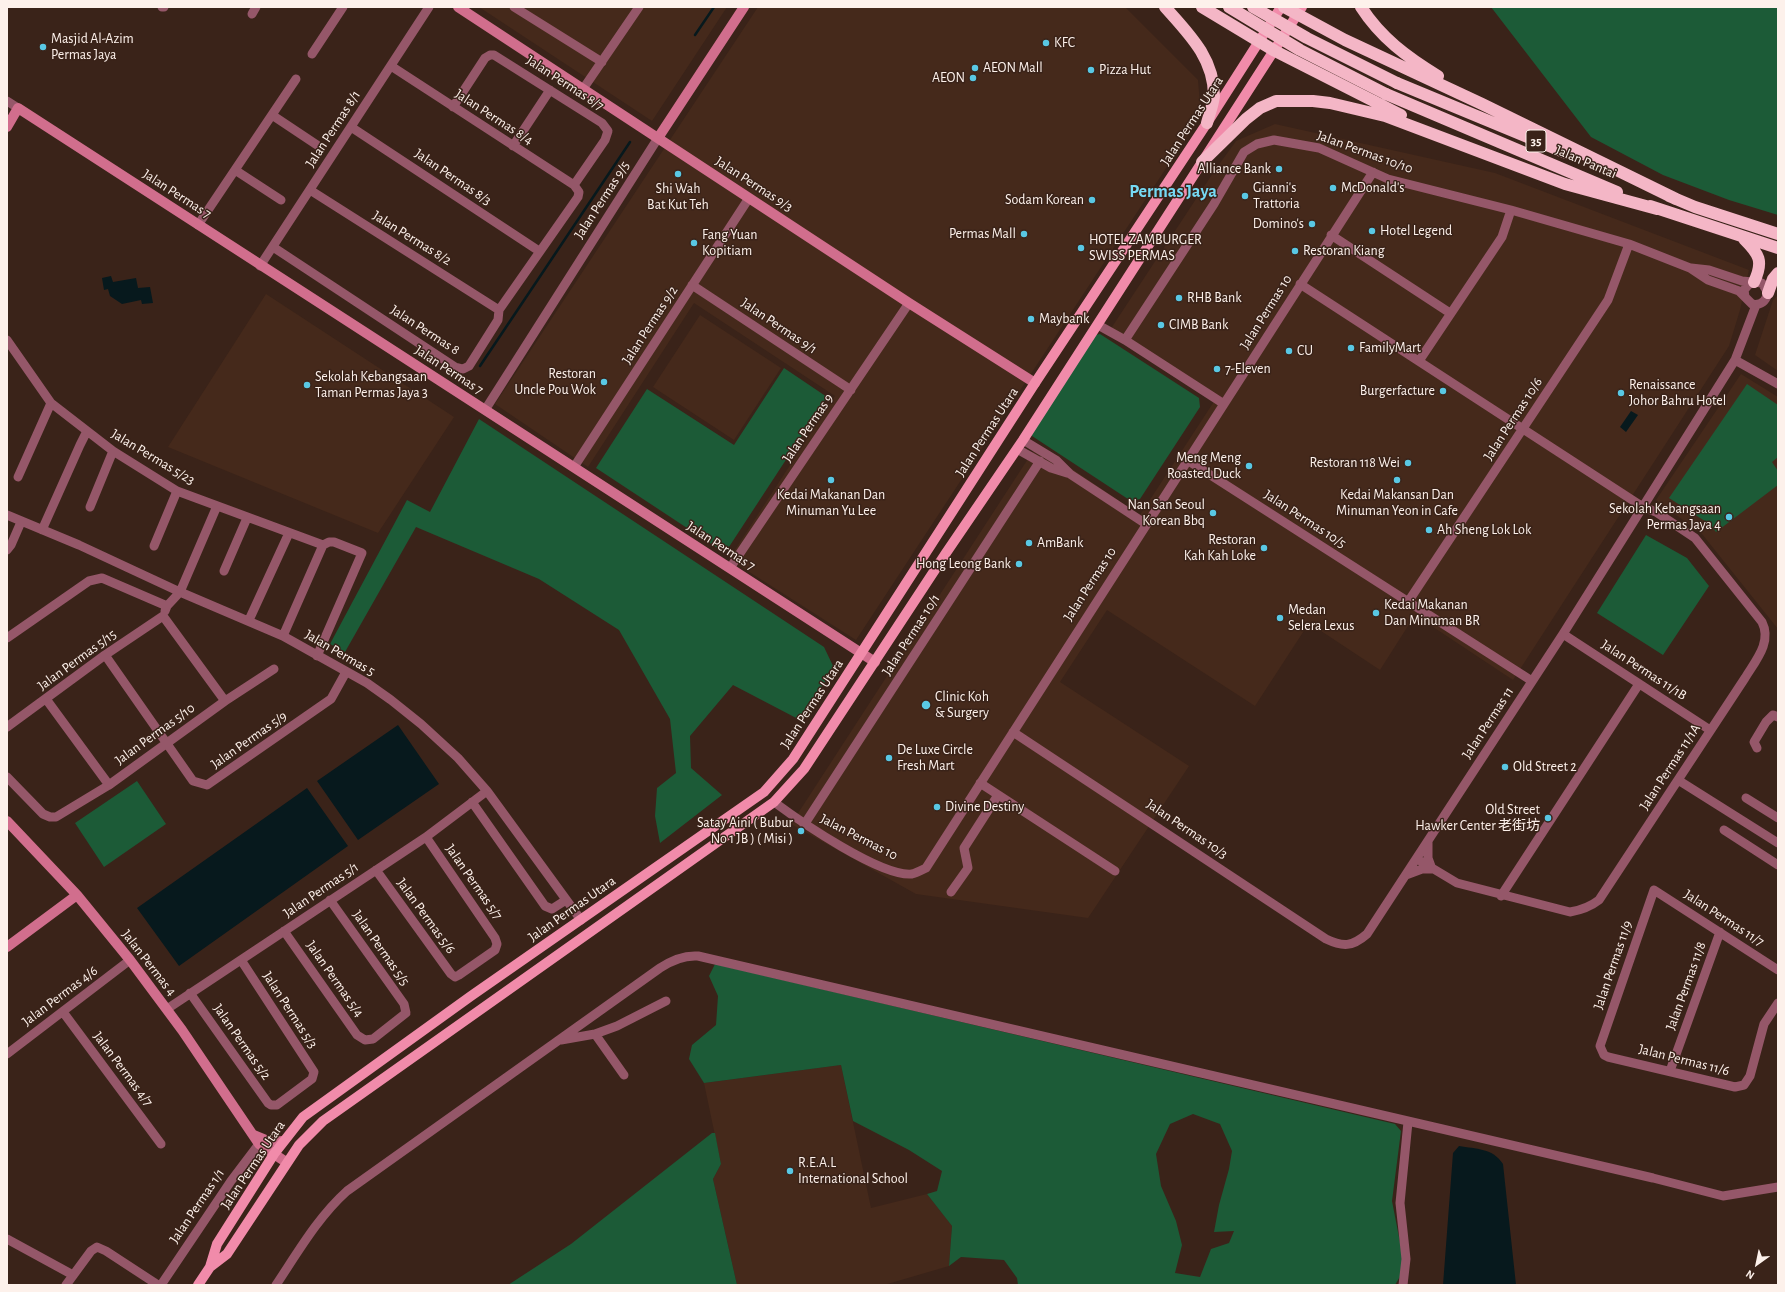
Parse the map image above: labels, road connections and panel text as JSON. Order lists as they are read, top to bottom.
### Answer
{
  "streets": {
    "highway": ["35", "Jalan Pantai"],
    "main road": ["Jalan Permas Utara"],
    "street": [
      "Jalan Permas 8/7",
      "Jalan Permas 8/4",
      "Jalan Permas 8/1",
      "Jalan Permas 10/10",
      "Jalan Permas 8/3",
      "Jalan Permas 9/3",
      "Jalan Permas 7",
      "Jalan Permas 9/5",
      "Jalan Permas 8/2",
      "Jalan Permas 10",
      "Jalan Permas 9/2",
      "Jalan Permas 9/1",
      "Jalan Permas 8",
      "Jalan Permas 10/6",
      "Jalan Permas 9",
      "Jalan Permas 5/23",
      "Jalan Permas 10/5",
      "Jalan Permas 10/1",
      "Jalan Permas 5",
      "Jalan Permas 5/15",
      "Jalan Permas 11/1B",
      "Jalan Permas 11",
      "Jalan Permas 5/10",
      "Jalan Permas 5/9",
      "Jalan Permas 11/1A",
      "Jalan Permas 10/3",
      "Jalan Permas 5/7",
      "Jalan Permas 5/1",
      "Jalan Permas 5/6",
      "Jalan Permas 11/7",
      "Jalan Permas 5/5",
      "Jalan Permas 4",
      "Jalan Permas 11/9",
      "Jalan Permas 5/4",
      "Jalan Permas 11/8",
      "Jalan Permas 4/6",
      "Jalan Permas 5/3",
      "Jalan Permas 5/2",
      "Jalan Permas 11/6",
      "Jalan Permas 4/7",
      "Jalan Permas 1/1"
    ]
  },
  "crossings": [
    ["Jalan Permas 8/7", "Jalan Permas 8/4"],
    ["Jalan Permas 8/7", "Jalan Permas 8"],
    ["Jalan Permas 8/4", "Jalan Permas 8/1"],
    ["Jalan Permas 8/4", "Jalan Permas 8"],
    ["Jalan Permas Utara", "Jalan Permas 9/3"],
    ["Jalan Permas Utara", "Jalan Permas 7"],
    ["Jalan Permas Utara", "Jalan Permas 10"],
    ["Jalan Permas Utara", "Jalan Permas 5"],
    ["Jalan Permas Utara", "Jalan Permas 4"],
    ["Jalan Permas 8/1", "Jalan Permas 8/3"],
    ["Jalan Permas 8/1", "Jalan Permas 7"],
    ["Jalan Permas 8/1", "Jalan Permas 8/2"],
    ["Jalan Permas 8/1", "Jalan Permas 8"],
    ["Jalan Permas 10/10", "Jalan Permas 10"],
    ["Jalan Permas 10/10", "Jalan Permas 10/6"],
    ["Jalan Permas 10/10", "Jalan Permas 11"],
    ["Jalan Permas 8/3", "Jalan Permas 8"],
    ["Jalan Permas 9/3", "Jalan Permas 9/5"],
    ["Jalan Permas 9/3", "Jalan Permas 9/2"],
    ["Jalan Permas 9/3", "Jalan Permas 9"],
    ["Jalan Permas 7", "Jalan Permas 9/5"],
    ["Jalan Permas 7", "Jalan Permas 9/2"],
    ["Jalan Permas 7", "Jalan Permas 9"],
    ["Jalan Permas 8/2", "Jalan Permas 8"],
    ["Jalan Permas 10", "Jalan Permas 10/5"],
    ["Jalan Permas 10", "Jalan Permas 10/1"],
    ["Jalan Permas 10", "Jalan Permas 11/1A"],
    ["Jalan Permas 10", "Jalan Permas 10/3"],
    ["Jalan Permas 9/2", "Jalan Permas 9/1"],
    ["Jalan Permas 9/1", "Jalan Permas 9"],
    ["Jalan Permas 10/6", "Jalan Permas 10/5"],
    ["Jalan Permas 10/6", "Jalan Permas 11/1A"],
    ["Jalan Permas 5/23", "Jalan Permas 5"],
    ["Jalan Permas 10/5", "Jalan Permas 11"],
    ["Jalan Permas 5", "Jalan Permas 5/9"],
    ["Jalan Permas 5", "Jalan Permas 5/1"],
    ["Jalan Permas 11/1B", "Jalan Permas 11"],
    ["Jalan Permas 11/1B", "Jalan Permas 11/1A"],
    ["Jalan Permas 11", "Jalan Permas 11/1A"],
    ["Jalan Permas 11", "Jalan Permas 10/3"],
    ["Jalan Permas 5/10", "Jalan Permas 5/9"],
    ["Jalan Permas 5/7", "Jalan Permas 5/1"],
    ["Jalan Permas 5/7", "Jalan Permas 5/6"],
    ["Jalan Permas 5/1", "Jalan Permas 5/6"],
    ["Jalan Permas 5/1", "Jalan Permas 5/5"],
    ["Jalan Permas 5/1", "Jalan Permas 4"],
    ["Jalan Permas 5/1", "Jalan Permas 5/4"],
    ["Jalan Permas 5/1", "Jalan Permas 5/3"],
    ["Jalan Permas 5/1", "Jalan Permas 5/2"],
    ["Jalan Permas 11/7", "Jalan Permas 11/9"],
    ["Jalan Permas 11/7", "Jalan Permas 11/8"],
    ["Jalan Permas 5/5", "Jalan Permas 5/4"],
    ["Jalan Permas 4", "Jalan Permas 4/6"],
    ["Jalan Permas 4", "Jalan Permas 1/1"],
    ["Jalan Permas 11/9", "Jalan Permas 11/6"],
    ["Jalan Permas 11/8", "Jalan Permas 11/6"],
    ["Jalan Permas 4/6", "Jalan Permas 4/7"],
    ["Jalan Permas 5/3", "Jalan Permas 5/2"]
  ],
  "districts": ["Permas Jaya"],
  "places": [
    "KFC",
    "Masjid Al-Azim Permas Jaya",
    "AEON Mall",
    "Pizza Hut",
    "AEON",
    "Alliance Bank",
    "Shi Wah Bat Kut Teh",
    "McDonald's",
    "Gianni's Trattoria",
    "Sodam Korean",
    "Domino's",
    "Hotel Legend",
    "Permas Mall",
    "Fang Yuan Kopitiam",
    "HOTEL ZAMBURGER SWISS PERMAS",
    "Restoran Kiang",
    "RHB Bank",
    "Maybank",
    "CIMB Bank",
    "FamilyMart",
    "CU",
    "7-Eleven",
    "Restoran Uncle Pou Wok",
    "Sekolah Kebangsaan Taman Permas Jaya 3",
    "Burgerfacture",
    "Renaissance Johor Bahru Hotel",
    "Restoran 118 Wei",
    "Meng Meng Roasted Duck",
    "Kedai Makanan Dan Minuman Yu Lee",
    "Kedai Makansan Dan Minuman Yeon in Cafe",
    "Nan San Seoul Korean Bbq",
    "Sekolah Kebangsaan Permas Jaya 4",
    "Ah Sheng Lok Lok",
    "AmBank",
    "Restoran Kah Kah Loke",
    "Hong Leong Bank",
    "Kedai Makanan Dan Minuman BR",
    "Medan Selera Lexus",
    "Clinic Koh & Surgery",
    "De Luxe Circle Fresh Mart",
    "Old Street 2",
    "Divine Destiny",
    "Old Street Hawker Center 老街坊",
    "Satay Aini ( Bubur No 1 JB ) ( Misi )",
    "R.E.A.L International School"
  ],
  "north": "bottom left"
}
